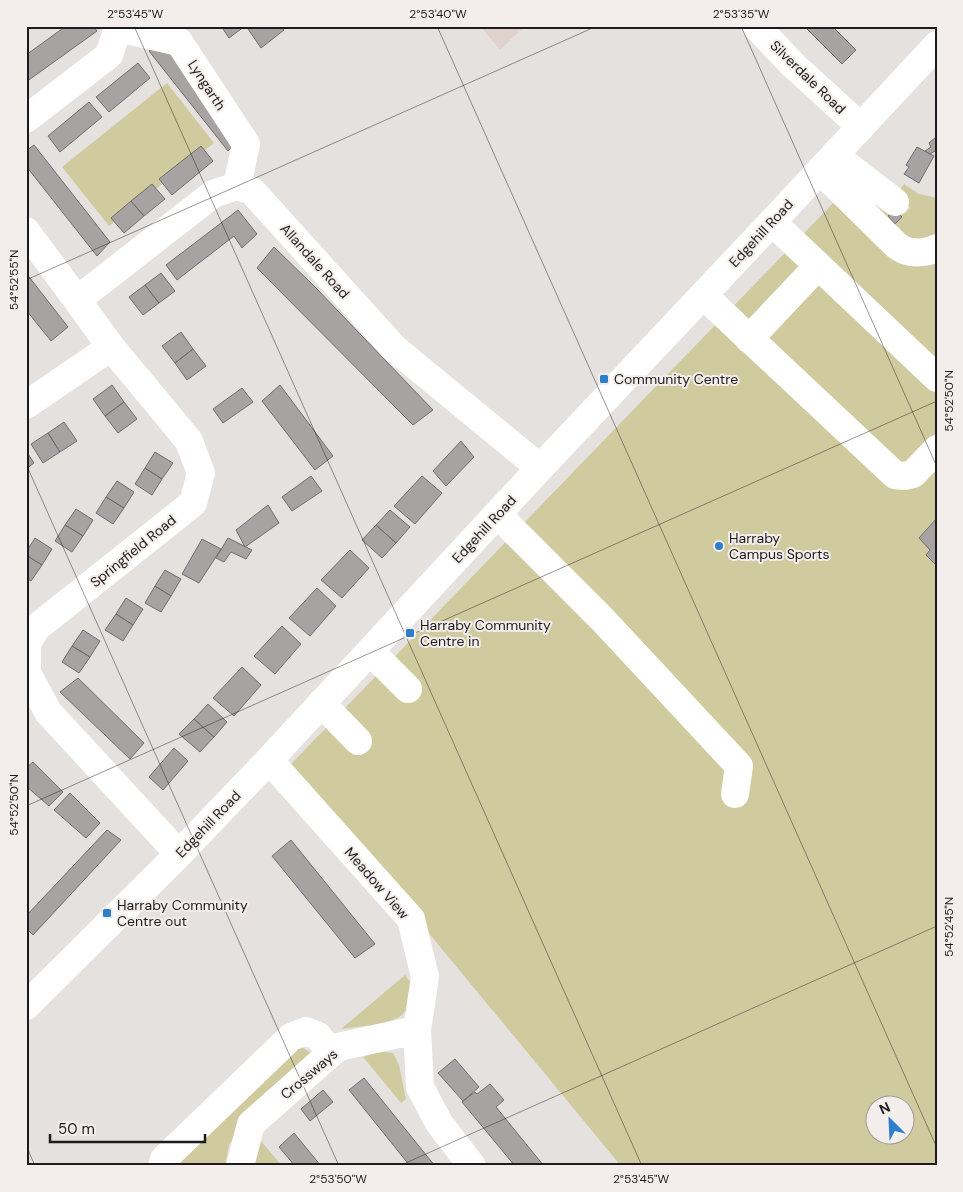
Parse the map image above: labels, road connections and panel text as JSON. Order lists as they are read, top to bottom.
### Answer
{
  "streets": {
    "street": [
      "Silverdale Road",
      "Lyngarth",
      "Edgehill Road",
      "Allandale Road",
      "Springfield Road",
      "Meadow View",
      "Crossways"
    ]
  },
  "crossings": [
    ["Silverdale Road", "Edgehill Road"],
    ["Lyngarth", "Allandale Road"],
    ["Edgehill Road", "Allandale Road"],
    ["Edgehill Road", "Springfield Road"],
    ["Edgehill Road", "Meadow View"],
    ["Meadow View", "Crossways"]
  ],
  "places": {
    "transit": ["Community Centre", "Harraby Community Centre in", "Harraby Community Centre out"],
    "other": ["Harraby Campus Sports"]
  },
  "scale_bar": "50 m",
  "north": "top left",
  "coordinates": [
    "2°53'45\"W",
    "2°53'40\"W",
    "2°53'35\"W",
    "54°52'55\"N",
    "54°52'50\"N",
    "54°52'45\"N",
    "2°53'50\"W"
  ]
}
